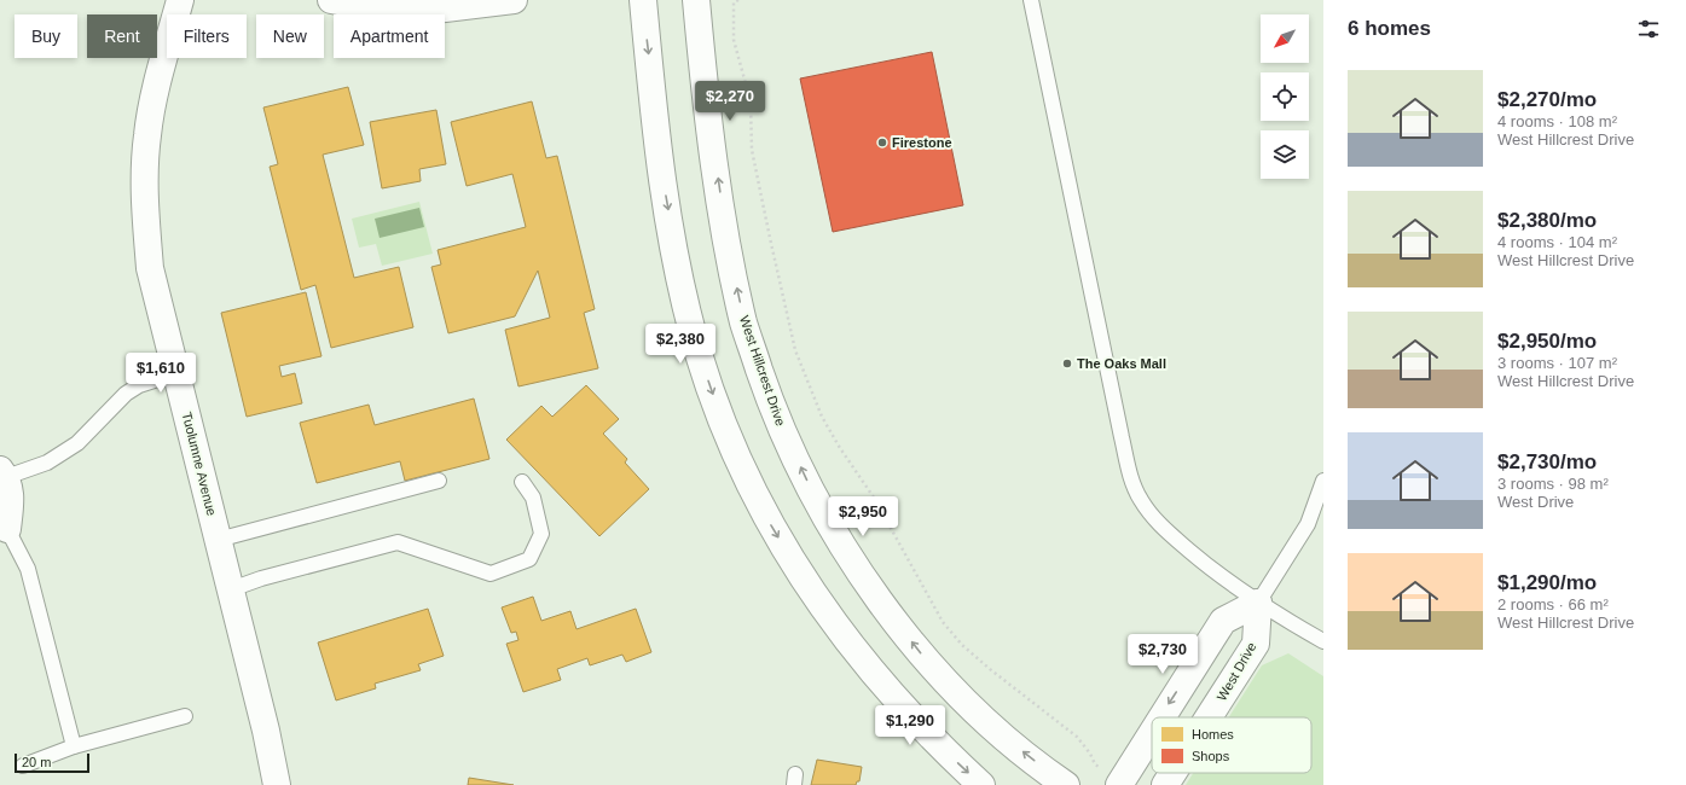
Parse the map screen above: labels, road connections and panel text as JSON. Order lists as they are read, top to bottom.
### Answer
{
  "streets": {
    "main road": ["West Hillcrest Drive", "Tuolumne Avenue", "West Drive"]
  },
  "places": ["Firestone", "The Oaks Mall"],
  "legend": ["Homes", "Shops"],
  "scale_bar": "20 m",
  "north": "bottom left",
  "page": {
    "heading": "6 homes",
    "chip": [
      "Buy",
      "Rent",
      "Filters",
      "New",
      "Apartment"
    ],
    "list": [
      {
        "name": "$2,270/mo",
        "note": "4 rooms · 108 m² · West Hillcrest Drive"
      },
      {
        "name": "$2,380/mo",
        "note": "4 rooms · 104 m² · West Hillcrest Drive"
      },
      {
        "name": "$2,950/mo",
        "note": "3 rooms · 107 m² · West Hillcrest Drive"
      },
      {
        "name": "$2,730/mo",
        "note": "3 rooms · 98 m² · West Drive"
      },
      {
        "name": "$1,290/mo",
        "note": "2 rooms · 66 m² · West Hillcrest Drive"
      }
    ],
    "price": [
      "$2,270",
      "$2,380",
      "$1,610",
      "$2,950",
      "$2,730",
      "$1,290"
    ],
    "scale": "20 m"
  }
}
